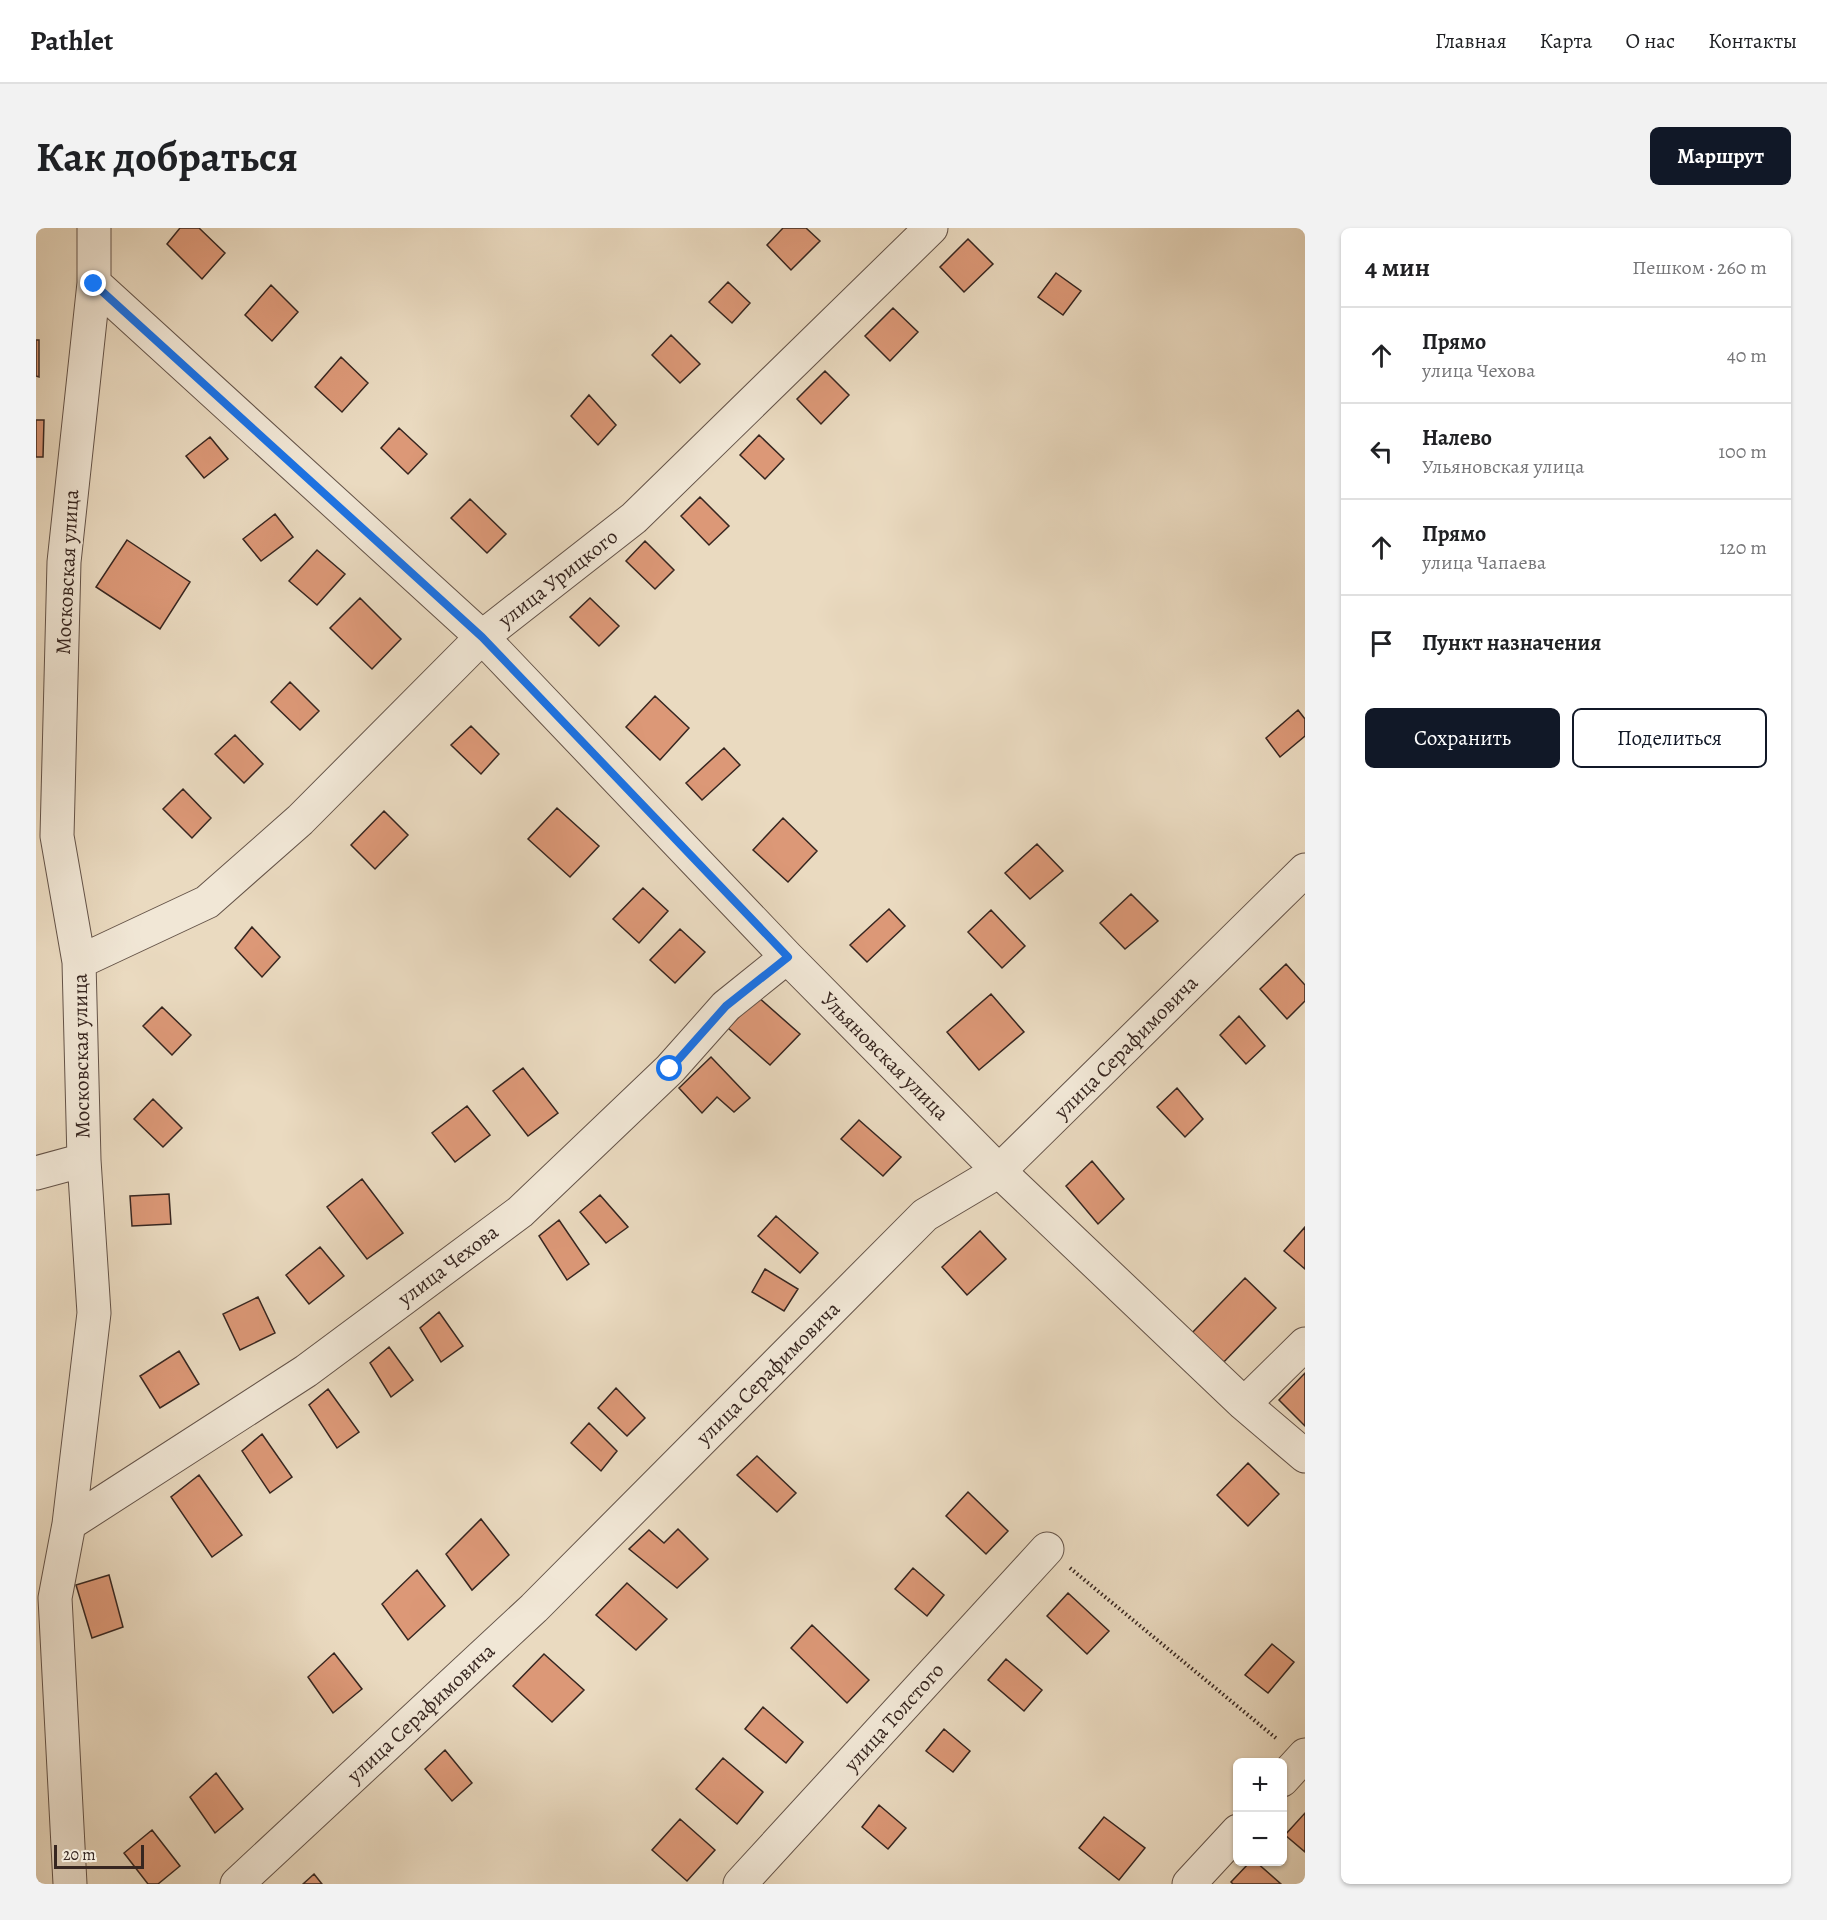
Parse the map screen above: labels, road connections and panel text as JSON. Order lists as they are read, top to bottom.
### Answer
{
  "streets": {
    "street": [
      "Московская улица",
      "улица Урицкого",
      "улица Серафимовича",
      "Ульяновская улица",
      "улица Чехова",
      "улица Толстого"
    ]
  },
  "crossings": [
    ["Московская улица", "улица Урицкого"],
    ["Московская улица", "Ульяновская улица"],
    ["Московская улица", "улица Чехова"],
    ["улица Урицкого", "Ульяновская улица"],
    ["улица Серафимовича", "Ульяновская улица"],
    ["Ульяновская улица", "улица Чехова"]
  ],
  "scale_bar": "20 m",
  "page": {
    "header": "Pathlet",
    "nav": [
      "Главная",
      "Карта",
      "О нас",
      "Контакты"
    ],
    "buttons": [
      "Маршрут",
      ["Сохранить", "Поделиться"]
    ],
    "title": "Как добраться",
    "heading": ["4 мин", "Пешком · 260 m"],
    "list": [
      ["Прямо", "улица Чехова", "40 m"],
      ["Налево", "Ульяновская улица", "100 m"],
      ["Прямо", "улица Чапаева", "120 m"],
      "Пункт назначения"
    ],
    "map_buttons": ["+", "−"],
    "scale": "20 m"
  }
}
